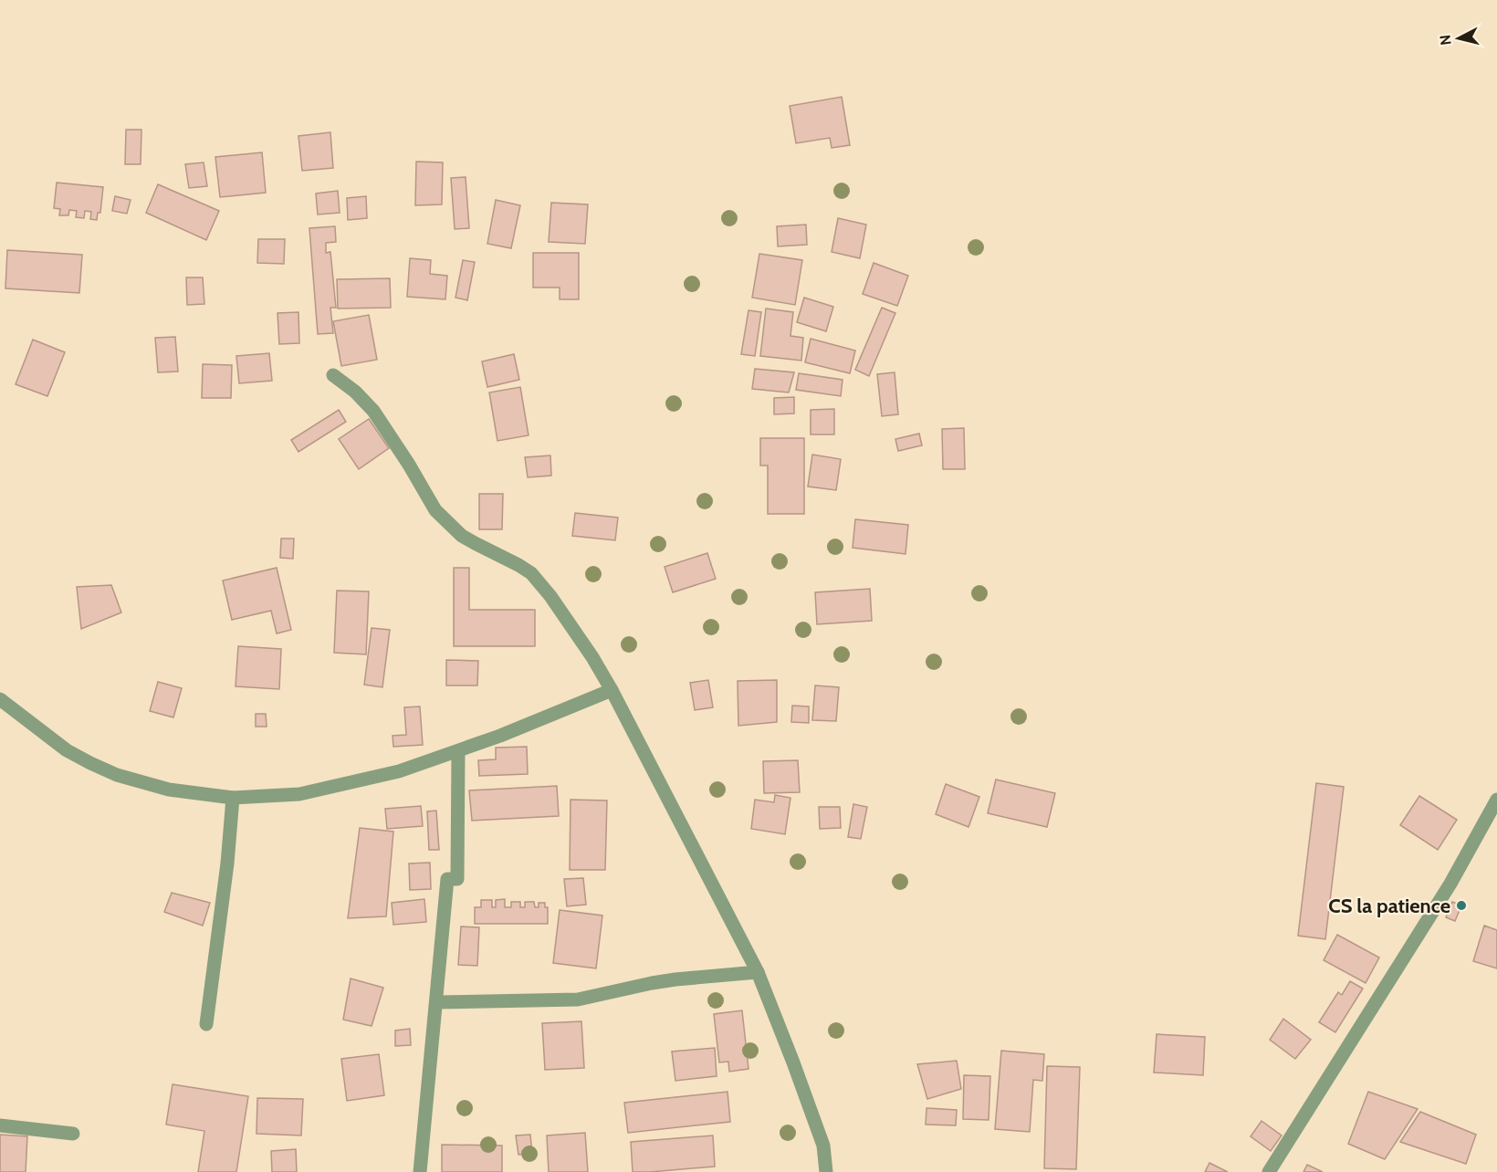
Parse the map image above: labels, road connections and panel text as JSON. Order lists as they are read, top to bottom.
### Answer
{
  "places": ["CS la patience"],
  "north": "left"
}
